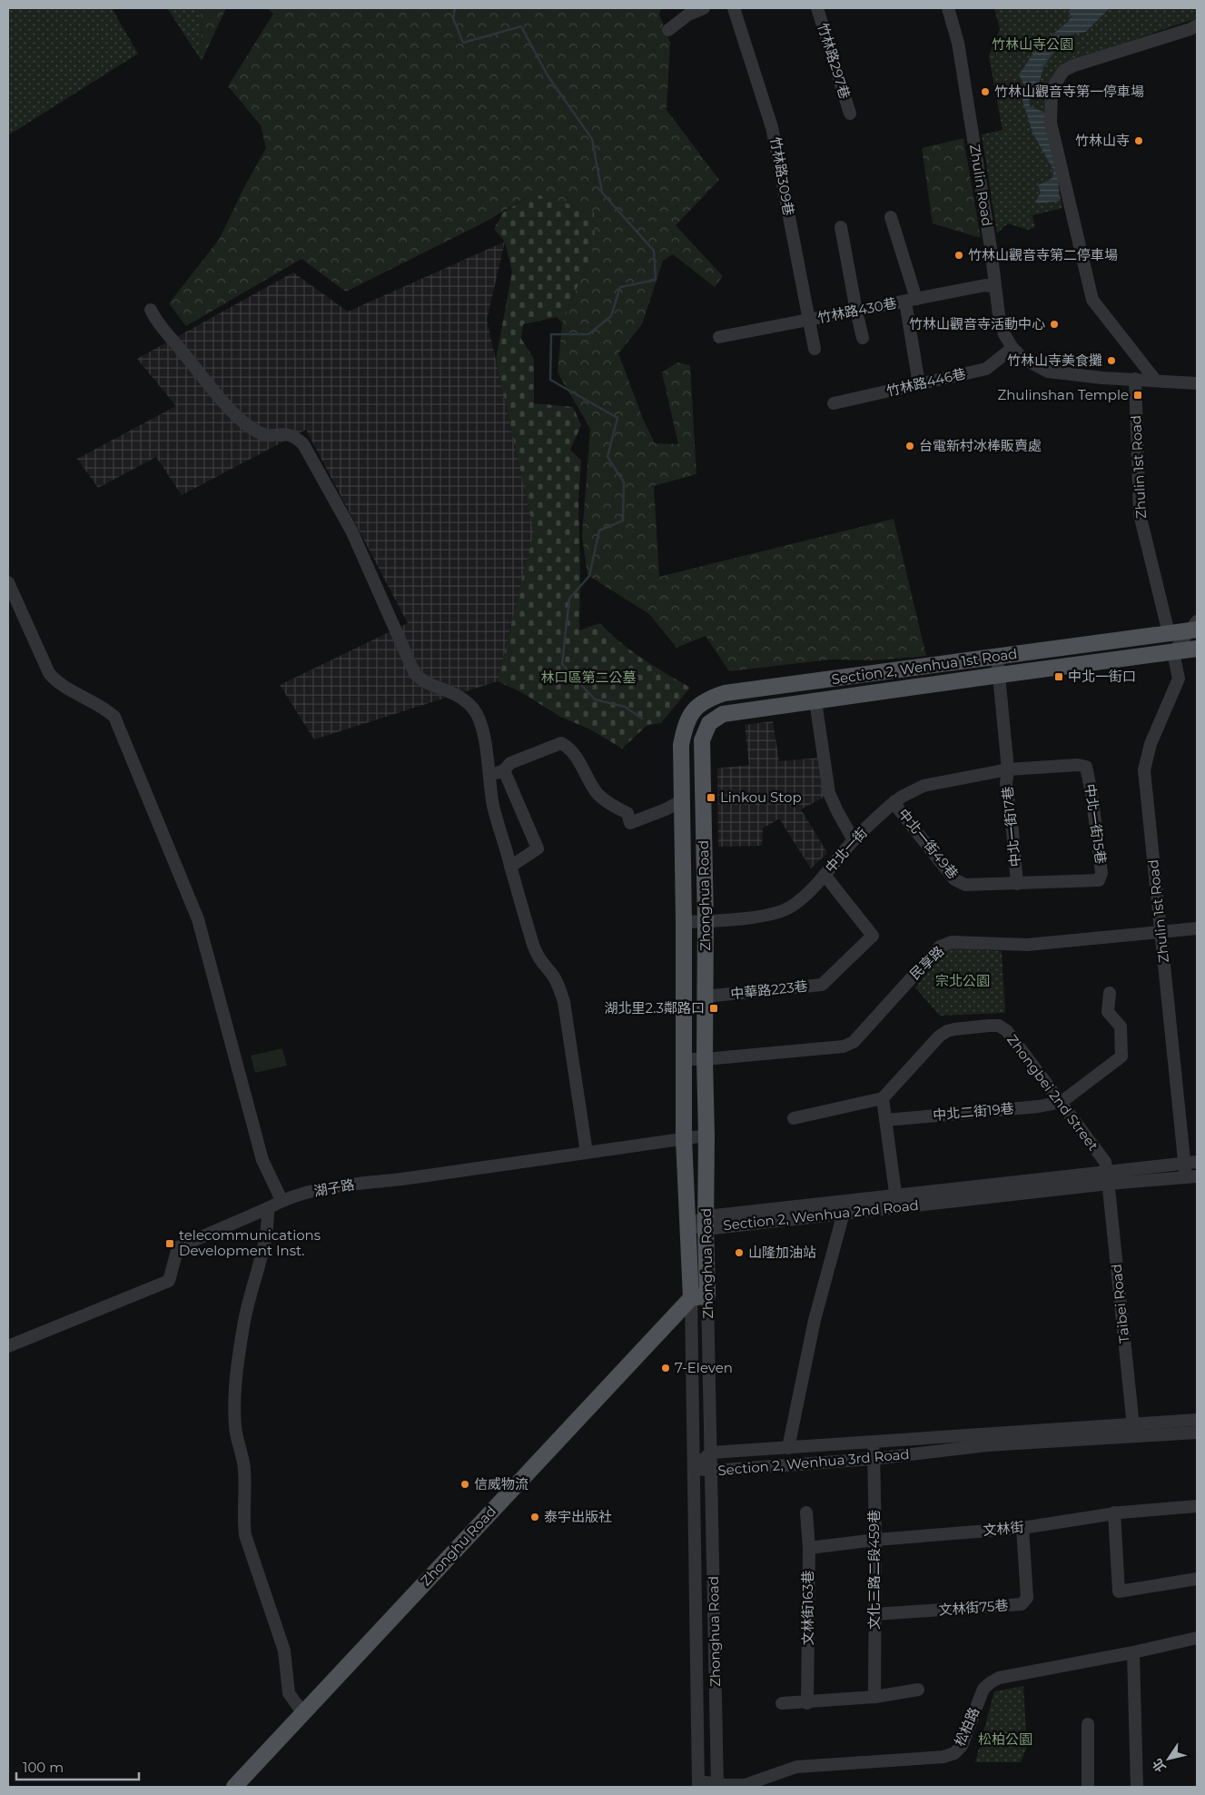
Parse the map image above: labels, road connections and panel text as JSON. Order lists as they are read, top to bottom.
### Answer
{
  "streets": {
    "main road": ["Section 2, Wenhua 1st Road", "Zhonghua Road", "Zhonghu Road"],
    "street": [
      "竹林路297巷",
      "竹林路309巷",
      "Zhulin Road",
      "竹林路430巷",
      "竹林路446巷",
      "Zhulin 1st Road",
      "中北一街15巷",
      "中北一街17巷",
      "中北一街49巷",
      "中北一街",
      "民享路",
      "中華路223巷",
      "Zhongbei 2nd Street",
      "中北二街19巷",
      "湖子路",
      "Section 2, Wenhua 2nd Road",
      "Taibei Road",
      "Section 2, Wenhua 3rd Road",
      "文林街",
      "文化三路二段459巷",
      "文林街163巷",
      "文林街75巷",
      "松柏路"
    ]
  },
  "crossings": [
    ["竹林路309巷", "竹林路430巷"],
    ["Zhulin Road", "竹林路430巷"],
    ["Zhulin Road", "竹林路446巷"],
    ["Zhulin Road", "Zhulin 1st Road"],
    ["Zhulin 1st Road", "Section 2, Wenhua 1st Road"],
    ["Zhulin 1st Road", "民享路"],
    ["Zhulin 1st Road", "Section 2, Wenhua 2nd Road"],
    ["Section 2, Wenhua 1st Road", "Zhonghua Road"],
    ["中北一街15巷", "中北一街17巷"],
    ["中北一街15巷", "中北一街49巷"],
    ["中北一街15巷", "中北一街"],
    ["中北一街17巷", "中北一街49巷"],
    ["中北一街17巷", "中北一街"],
    ["中北一街49巷", "中北一街"],
    ["中北一街", "Zhonghua Road"],
    ["中北一街", "中華路223巷"],
    ["Zhonghua Road", "民享路"],
    ["Zhonghua Road", "中華路223巷"],
    ["Zhonghua Road", "湖子路"],
    ["Zhonghua Road", "Section 2, Wenhua 2nd Road"],
    ["Zhonghua Road", "Section 2, Wenhua 3rd Road"],
    ["Zhonghua Road", "Zhonghu Road"],
    ["Zhonghua Road", "松柏路"],
    ["Zhongbei 2nd Street", "中北二街19巷"],
    ["Zhongbei 2nd Street", "Section 2, Wenhua 2nd Road"],
    ["Zhongbei 2nd Street", "Taibei Road"],
    ["Section 2, Wenhua 2nd Road", "Taibei Road"],
    ["Taibei Road", "Section 2, Wenhua 3rd Road"],
    ["Section 2, Wenhua 3rd Road", "文化三路二段459巷"],
    ["文林街", "文化三路二段459巷"],
    ["文林街", "文林街163巷"],
    ["文林街", "文林街75巷"],
    ["文化三路二段459巷", "文林街75巷"]
  ],
  "parks": [
    "竹林山寺公園",
    "林口區第二公墓",
    "宗北公園",
    "松柏公園"
  ],
  "places": {
    "other": [
      "竹林山觀音寺第一停車場",
      "竹林山寺",
      "竹林山觀音寺第二停車場",
      "竹林山觀音寺活動中心",
      "竹林山寺美食攤",
      "台電新村冰棒販賣處",
      "山隆加油站",
      "7-Eleven",
      "信威物流",
      "泰宇出版社"
    ],
    "transit": [
      "Zhulinshan Temple",
      "中北一街口",
      "Linkou Stop",
      "湖北里2.3鄰路口",
      "telecommunications Development Inst."
    ]
  },
  "scale_bar": "100 m",
  "north": "bottom left"
}
